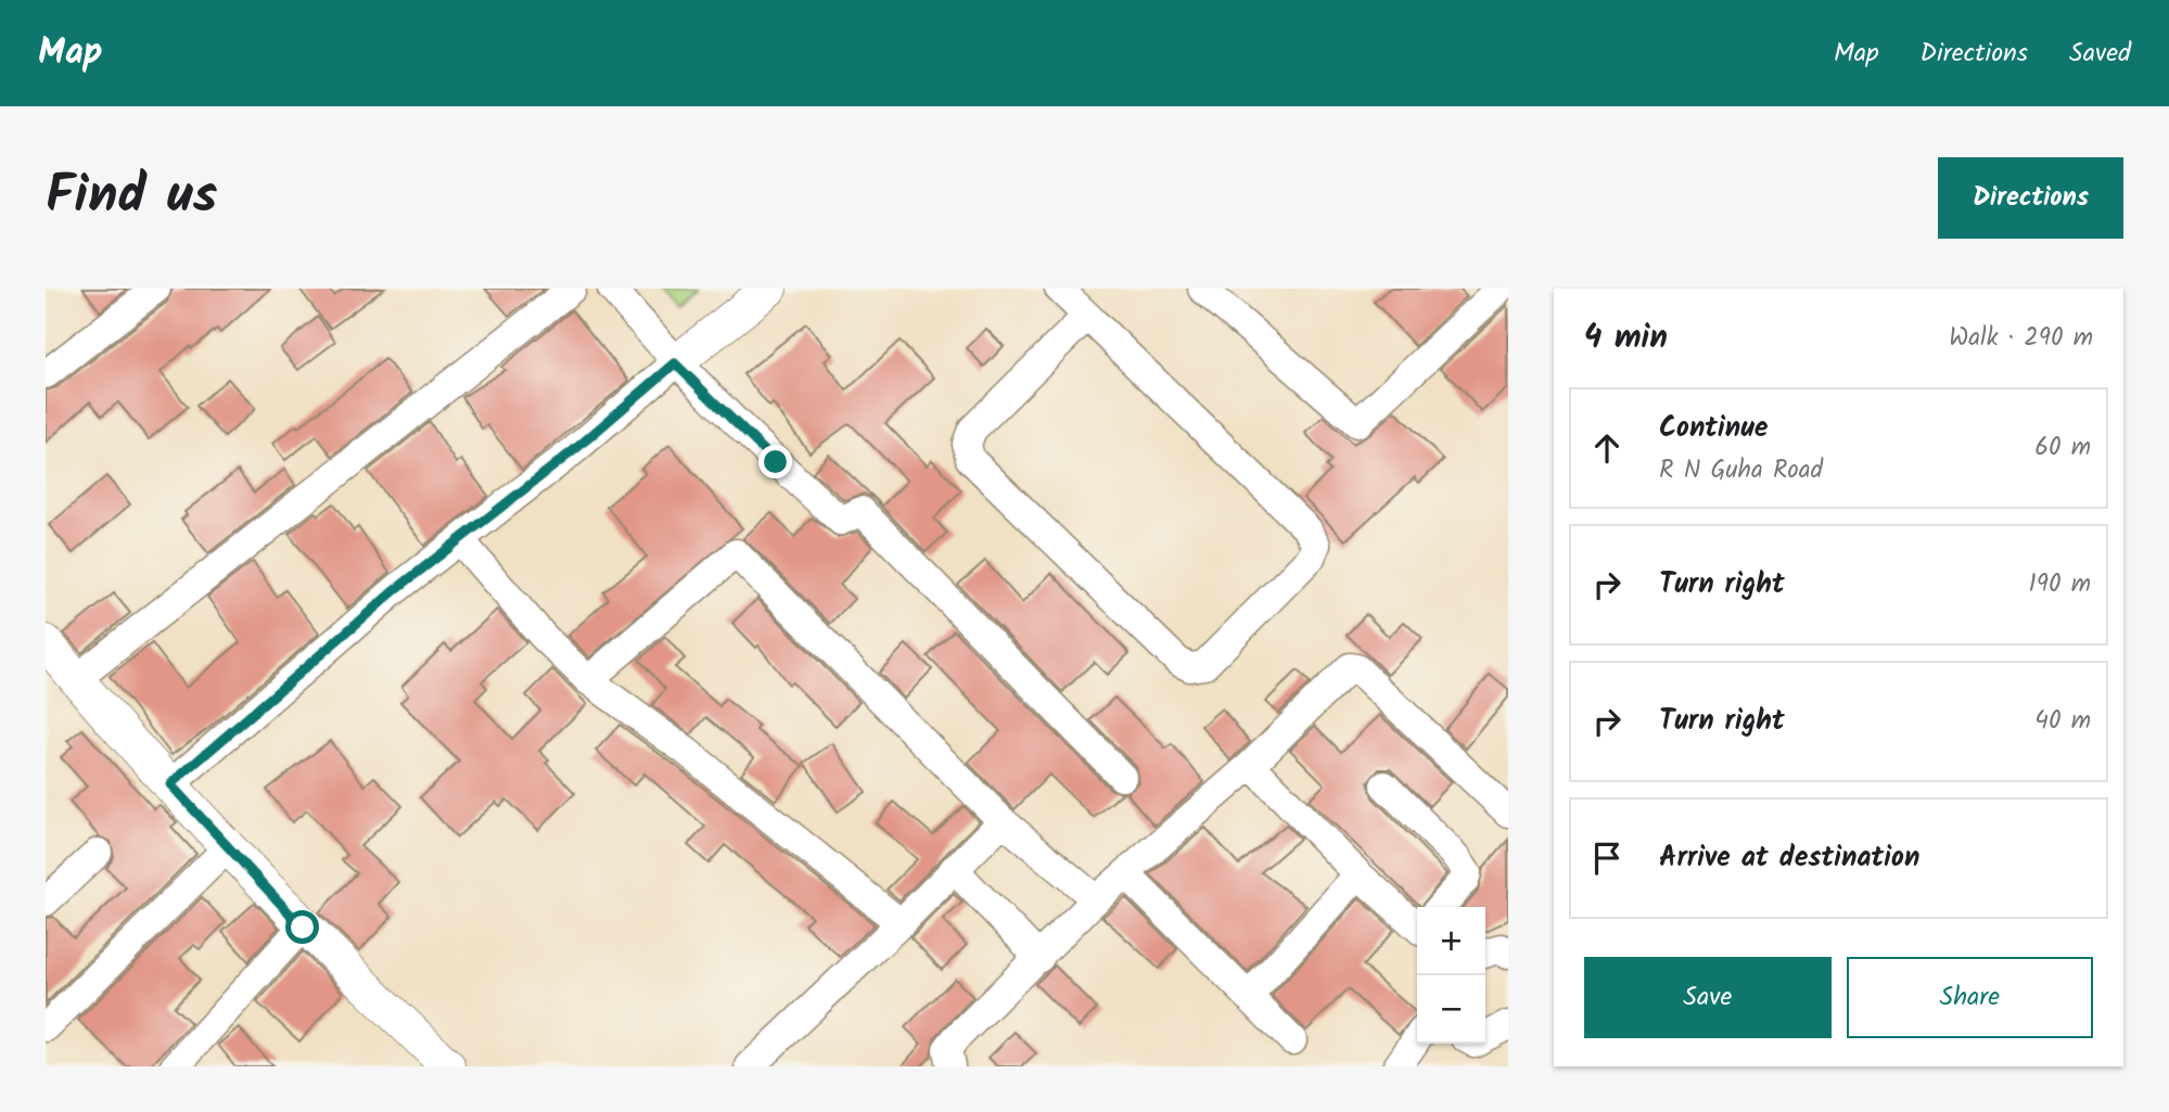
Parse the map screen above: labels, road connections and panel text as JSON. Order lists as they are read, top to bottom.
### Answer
{
  "page": {
    "header": "Map",
    "nav": ["Map", "Directions", "Saved"],
    "title": "Find us",
    "buttons": [
      "Directions",
      ["Save", "Share"]
    ],
    "heading": ["4 min", "Walk · 290 m"],
    "list": [
      ["Continue", "R N Guha Road", "60 m"],
      ["Turn right", "190 m"],
      ["Turn right", "40 m"],
      "Arrive at destination"
    ],
    "map_buttons": ["+", "−"]
  }
}
